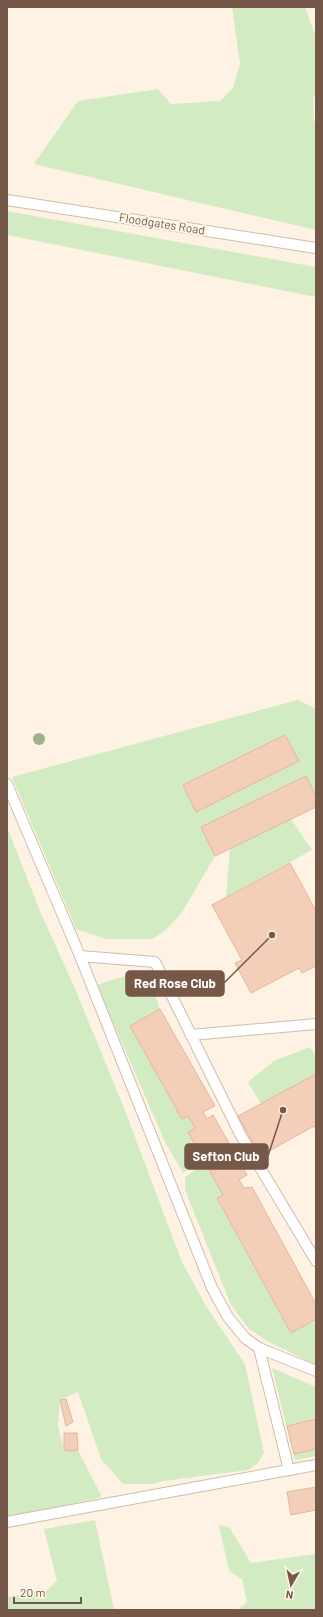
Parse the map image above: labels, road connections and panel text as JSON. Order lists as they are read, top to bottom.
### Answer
{
  "streets": {
    "lane": ["Floodgates Road"]
  },
  "places": ["Red Rose Club", "Sefton Club"],
  "scale_bar": "20 m",
  "north": "bottom"
}
